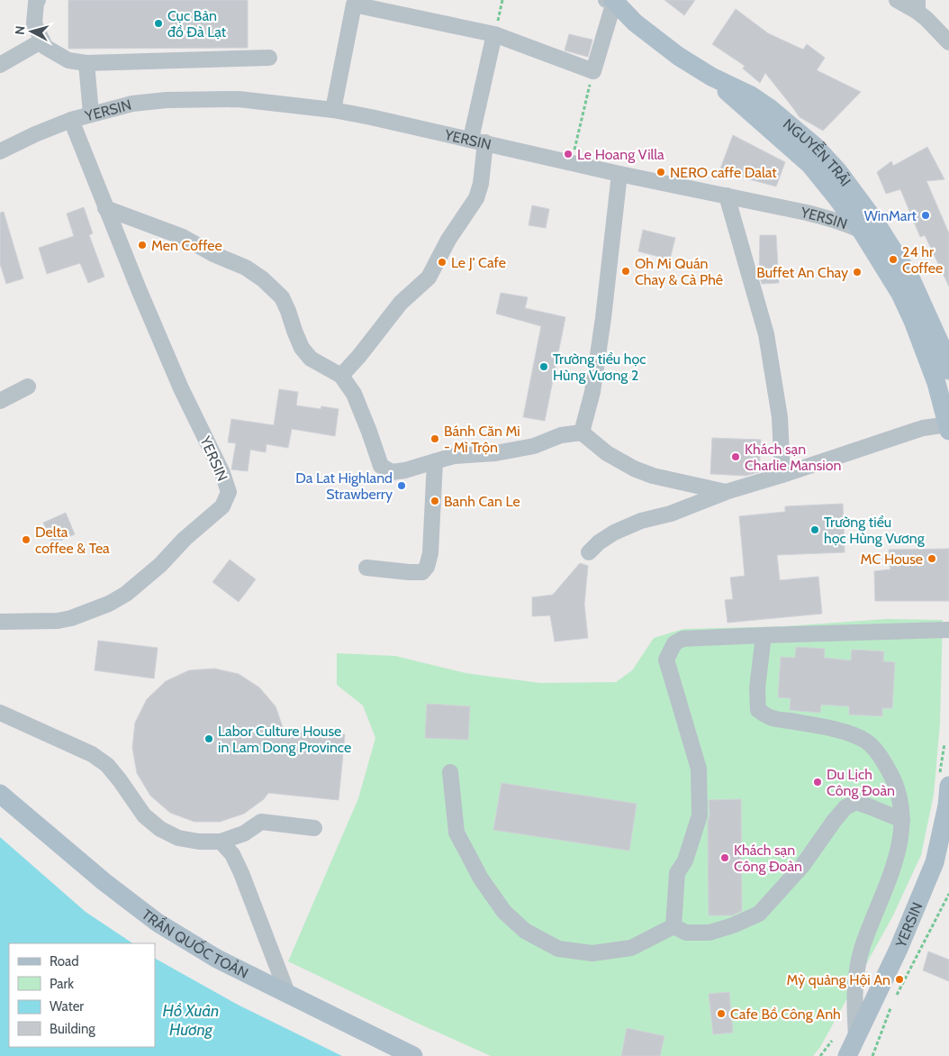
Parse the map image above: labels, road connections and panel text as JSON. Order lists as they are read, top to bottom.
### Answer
{
  "streets": {
    "main road": ["YERSIN", "NGUYỄN TRÃI", "TRẦN QUỐC TOẢN"]
  },
  "crossings": [
    ["YERSIN", "NGUYỄN TRÃI"]
  ],
  "water": ["Hồ Xuân Hương"],
  "places": [
    "Cục Bản đồ Đà Lạt",
    "Le Hoang Villa",
    "NERO caffe Dalat",
    "WinMart",
    "Men Coffee",
    "24 hr Coffee",
    "Le J' Cafe",
    "Oh Mi Quán Chay & Cà Phê",
    "Buffet An Chay",
    "Trường tiểu học Hùng Vương 2",
    "Bánh Căn Mi - Mì Trộn",
    "Khách sạn Charlie Mansion",
    "Da Lat Highland Strawberry",
    "Banh Can Le",
    "Trường tiểu học Hùng Vương",
    "Delta coffee & Tea",
    "MC House",
    "Labor Culture House in Lam Dong Province",
    "Du Lịch Công Đoàn",
    "Khách sạn Công Đoàn",
    "Mỳ quảng Hội An",
    "Cafe Bồ Công Anh"
  ],
  "legend": [
    "Road",
    "Park",
    "Water",
    "Building"
  ],
  "north": "left"
}
